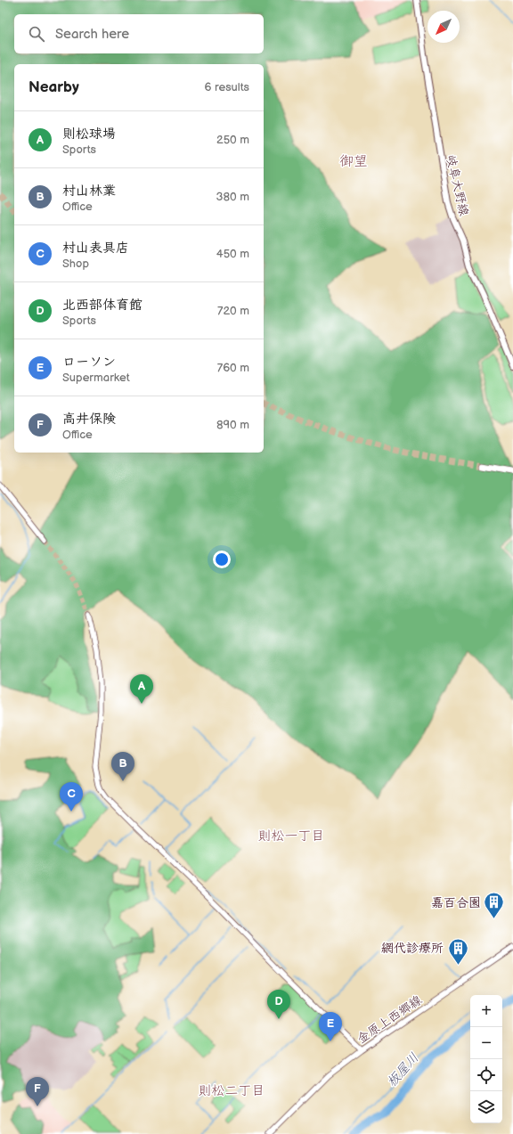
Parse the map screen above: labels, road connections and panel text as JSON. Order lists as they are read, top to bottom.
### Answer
{
  "streets": {
    "main road": ["岐阜大野線"],
    "street": ["金原上西郷線"]
  },
  "districts": ["御望", "則松一丁目", "則松二丁目"],
  "water": ["板屋川"],
  "places": {
    "building": ["嘉百合園", "網代診療所"]
  },
  "north": "bottom left",
  "page": {
    "search": "Search here",
    "heading": ["Nearby", "6 results"],
    "list": [
      {
        "mark": "A",
        "name": "則松球場",
        "note": "Sports",
        "value": "250 m"
      },
      {
        "mark": "B",
        "name": "村山林業",
        "note": "Office",
        "value": "380 m"
      },
      {
        "mark": "C",
        "name": "村山表具店",
        "note": "Shop",
        "value": "450 m"
      },
      {
        "mark": "D",
        "name": "北西部体育館",
        "note": "Sports",
        "value": "720 m"
      },
      {
        "mark": "E",
        "name": "ローソン",
        "note": "Supermarket",
        "value": "760 m"
      },
      {
        "mark": "F",
        "name": "高井保険",
        "note": "Office",
        "value": "890 m"
      }
    ],
    "pins": [
      "A",
      "B",
      "C",
      "D",
      "E",
      "F"
    ],
    "map_buttons": ["+", "−"]
  }
}
